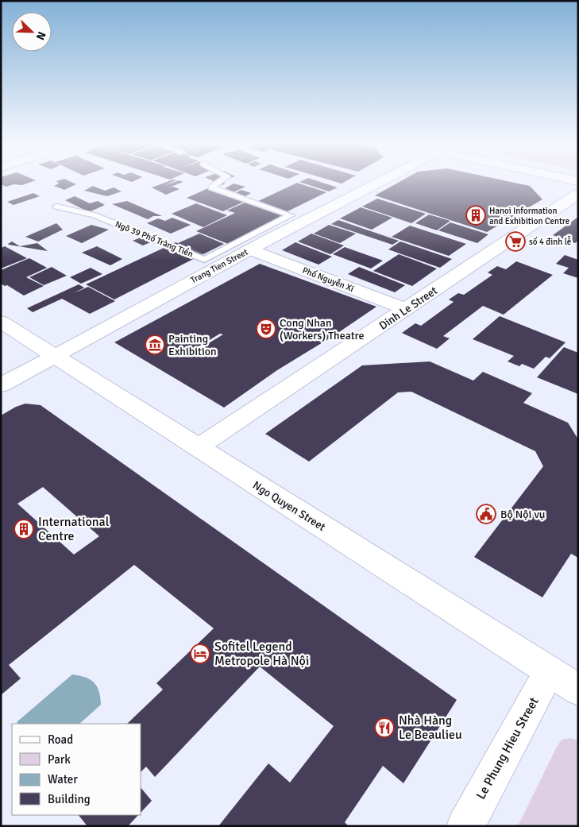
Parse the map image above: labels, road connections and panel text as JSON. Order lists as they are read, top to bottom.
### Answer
{
  "streets": {
    "street": [
      "Trang Tien Street",
      "Phố Nguyễn Xí",
      "Dinh Le Street",
      "Ngo Quyen Street",
      "Le Phung Hieu Street"
    ],
    "lane": ["Ngõ 39 Phố Tràng Tiền"]
  },
  "crossings": [
    ["Trang Tien Street", "Phố Nguyễn Xí"],
    ["Trang Tien Street", "Ngo Quyen Street"],
    ["Phố Nguyễn Xí", "Dinh Le Street"],
    ["Dinh Le Street", "Ngo Quyen Street"],
    ["Ngo Quyen Street", "Le Phung Hieu Street"]
  ],
  "places": {
    "building": ["Hanoi Information and Exhibition Centre", "International Centre"],
    "supermarket": ["số 4 đinh lễ"],
    "theatre": ["Cong Nhan (Workers) Theatre"],
    "museum": ["Painting Exhibition"],
    "public building": ["Bộ Nội vụ"],
    "hotel": ["Sofitel Legend Metropole Hà Nội"],
    "restaurant": ["Nhà Hàng Le Beaulieu"]
  },
  "legend": [
    "Road",
    "Park",
    "Water",
    "Building"
  ],
  "north": "bottom right"
}
